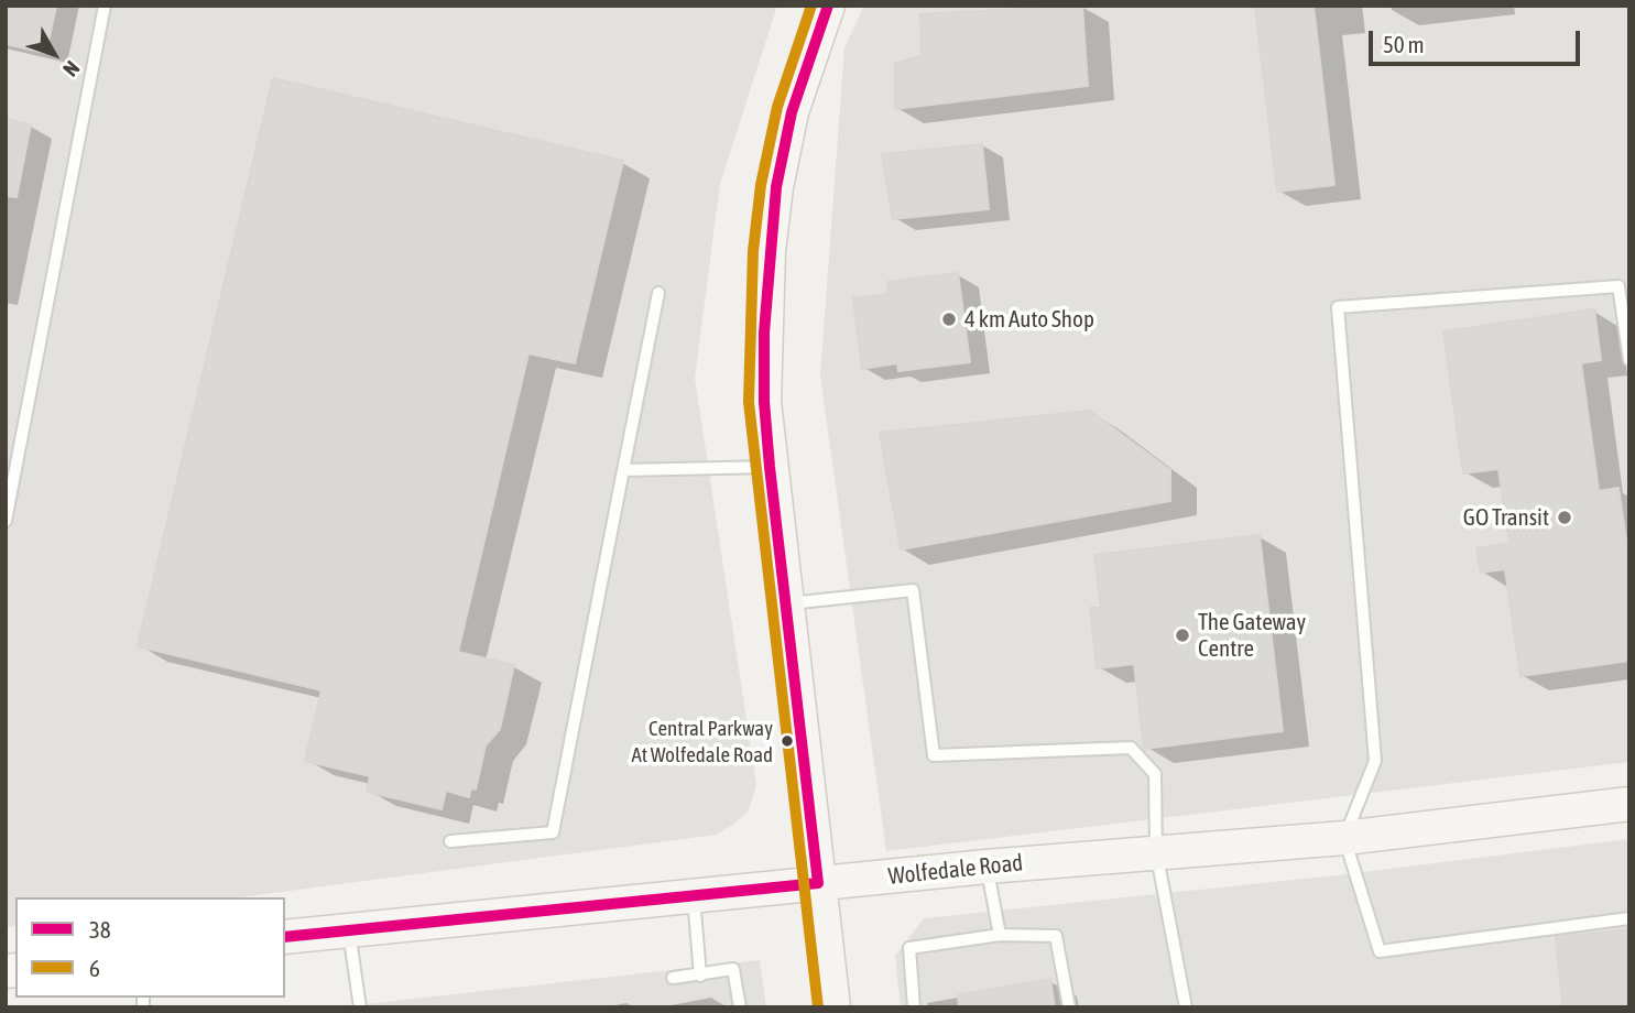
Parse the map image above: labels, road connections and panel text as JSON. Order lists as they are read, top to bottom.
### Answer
{
  "streets": {
    "street": ["Wolfedale Road"]
  },
  "places": [
    "4 km Auto Shop",
    "GO Transit",
    "The Gateway Centre",
    "Central Parkway At Wolfedale Road"
  ],
  "lines": ["transit line 38", "transit line 6"],
  "legend": ["38", "6"],
  "scale_bar": "50 m",
  "north": "bottom right"
}
